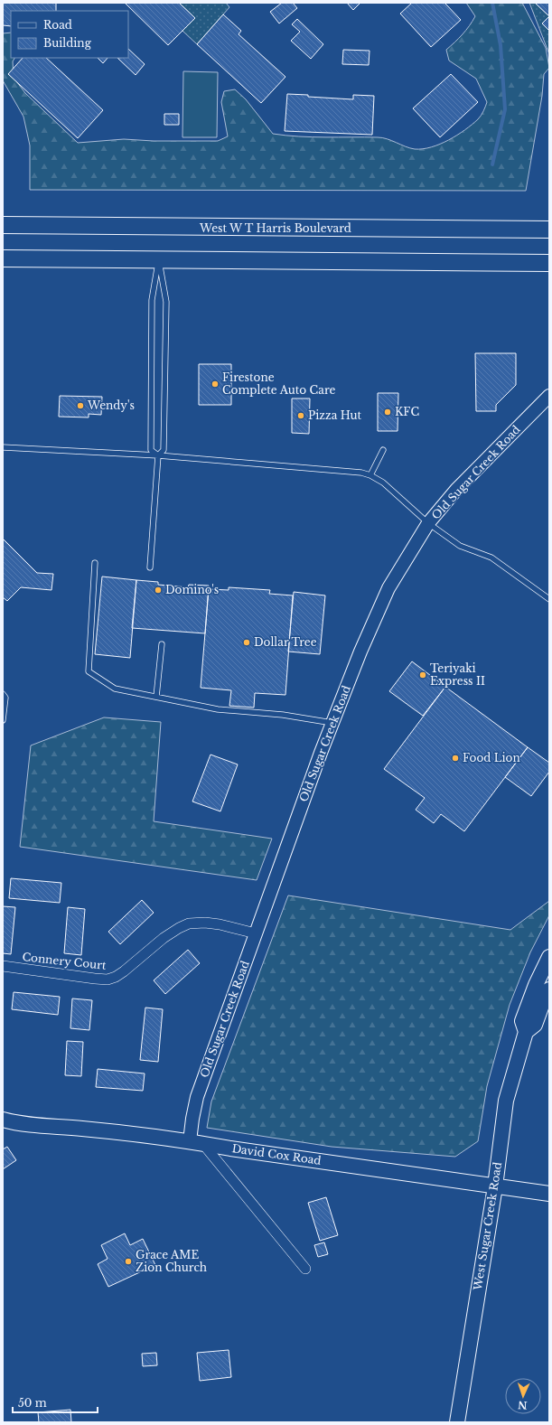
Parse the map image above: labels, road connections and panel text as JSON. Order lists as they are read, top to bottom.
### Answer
{
  "streets": {
    "main road": ["West W T Harris Boulevard", "David Cox Road", "West Sugar Creek Road"],
    "street": ["Old Sugar Creek Road", "Connery Court"]
  },
  "crossings": [
    ["Old Sugar Creek Road", "Connery Court"],
    ["Old Sugar Creek Road", "David Cox Road"],
    ["David Cox Road", "West Sugar Creek Road"]
  ],
  "places": [
    "Firestone Complete Auto Care",
    "Wendy's",
    "KFC",
    "Pizza Hut",
    "Domino's",
    "Dollar Tree",
    "Teriyaki Express II",
    "Food Lion",
    "Grace AME Zion Church"
  ],
  "legend": ["Road", "Building"],
  "scale_bar": "50 m",
  "north": "bottom"
}
